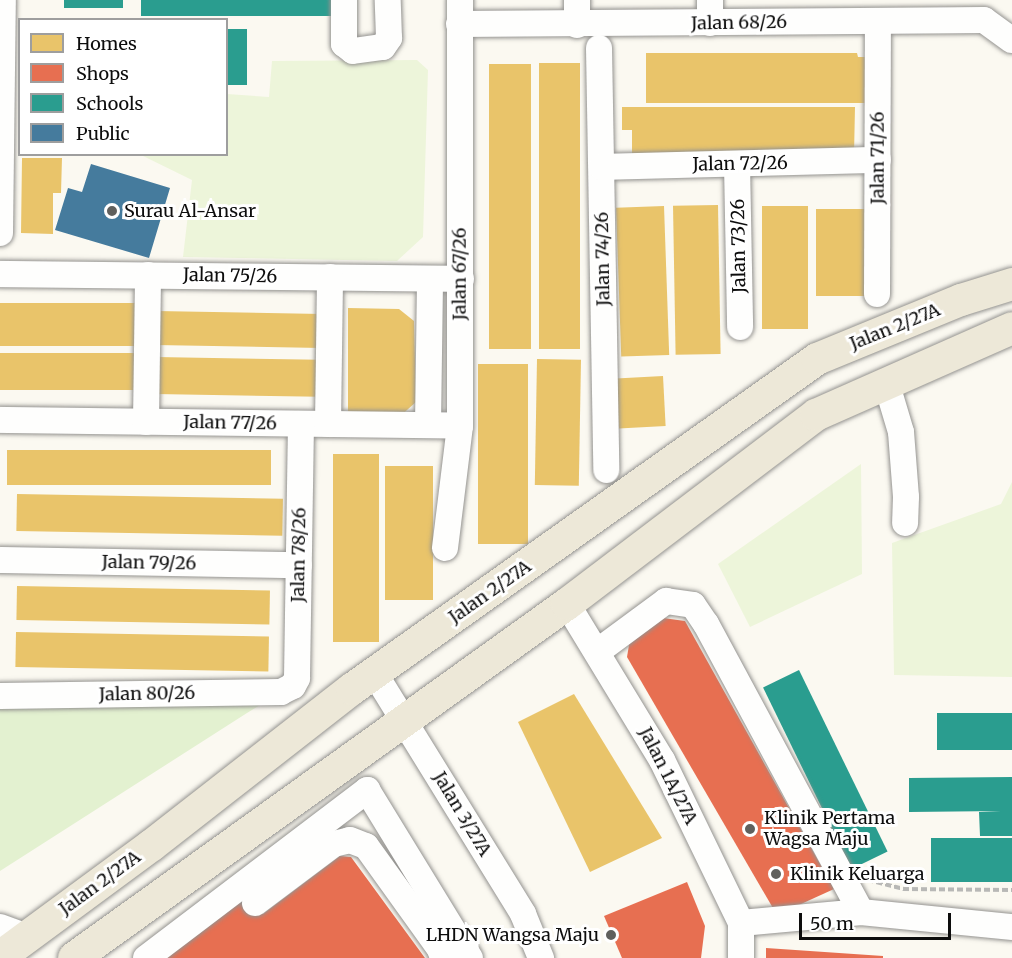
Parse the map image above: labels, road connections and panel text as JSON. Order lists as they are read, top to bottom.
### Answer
{
  "streets": {
    "main road": ["Jalan 2/27A"],
    "street": [
      "Jalan 68/26",
      "Jalan 71/26",
      "Jalan 72/26",
      "Jalan 73/26",
      "Jalan 74/26",
      "Jalan 67/26",
      "Jalan 75/26",
      "Jalan 77/26",
      "Jalan 78/26",
      "Jalan 79/26",
      "Jalan 80/26",
      "Jalan 1A/27A",
      "Jalan 3/27A"
    ]
  },
  "crossings": [
    ["Jalan 68/26", "Jalan 71/26"],
    ["Jalan 68/26", "Jalan 67/26"],
    ["Jalan 71/26", "Jalan 72/26"],
    ["Jalan 72/26", "Jalan 73/26"],
    ["Jalan 72/26", "Jalan 74/26"],
    ["Jalan 67/26", "Jalan 75/26"],
    ["Jalan 67/26", "Jalan 77/26"],
    ["Jalan 2/27A", "Jalan 3/27A"],
    ["Jalan 77/26", "Jalan 78/26"],
    ["Jalan 78/26", "Jalan 79/26"],
    ["Jalan 78/26", "Jalan 80/26"]
  ],
  "places": [
    "Surau Al-Ansar",
    "Klinik Pertama Wagsa Maju",
    "Klinik Keluarga",
    "LHDN Wangsa Maju"
  ],
  "legend": [
    "Homes",
    "Shops",
    "Schools",
    "Public"
  ],
  "scale_bar": "50 m"
}
